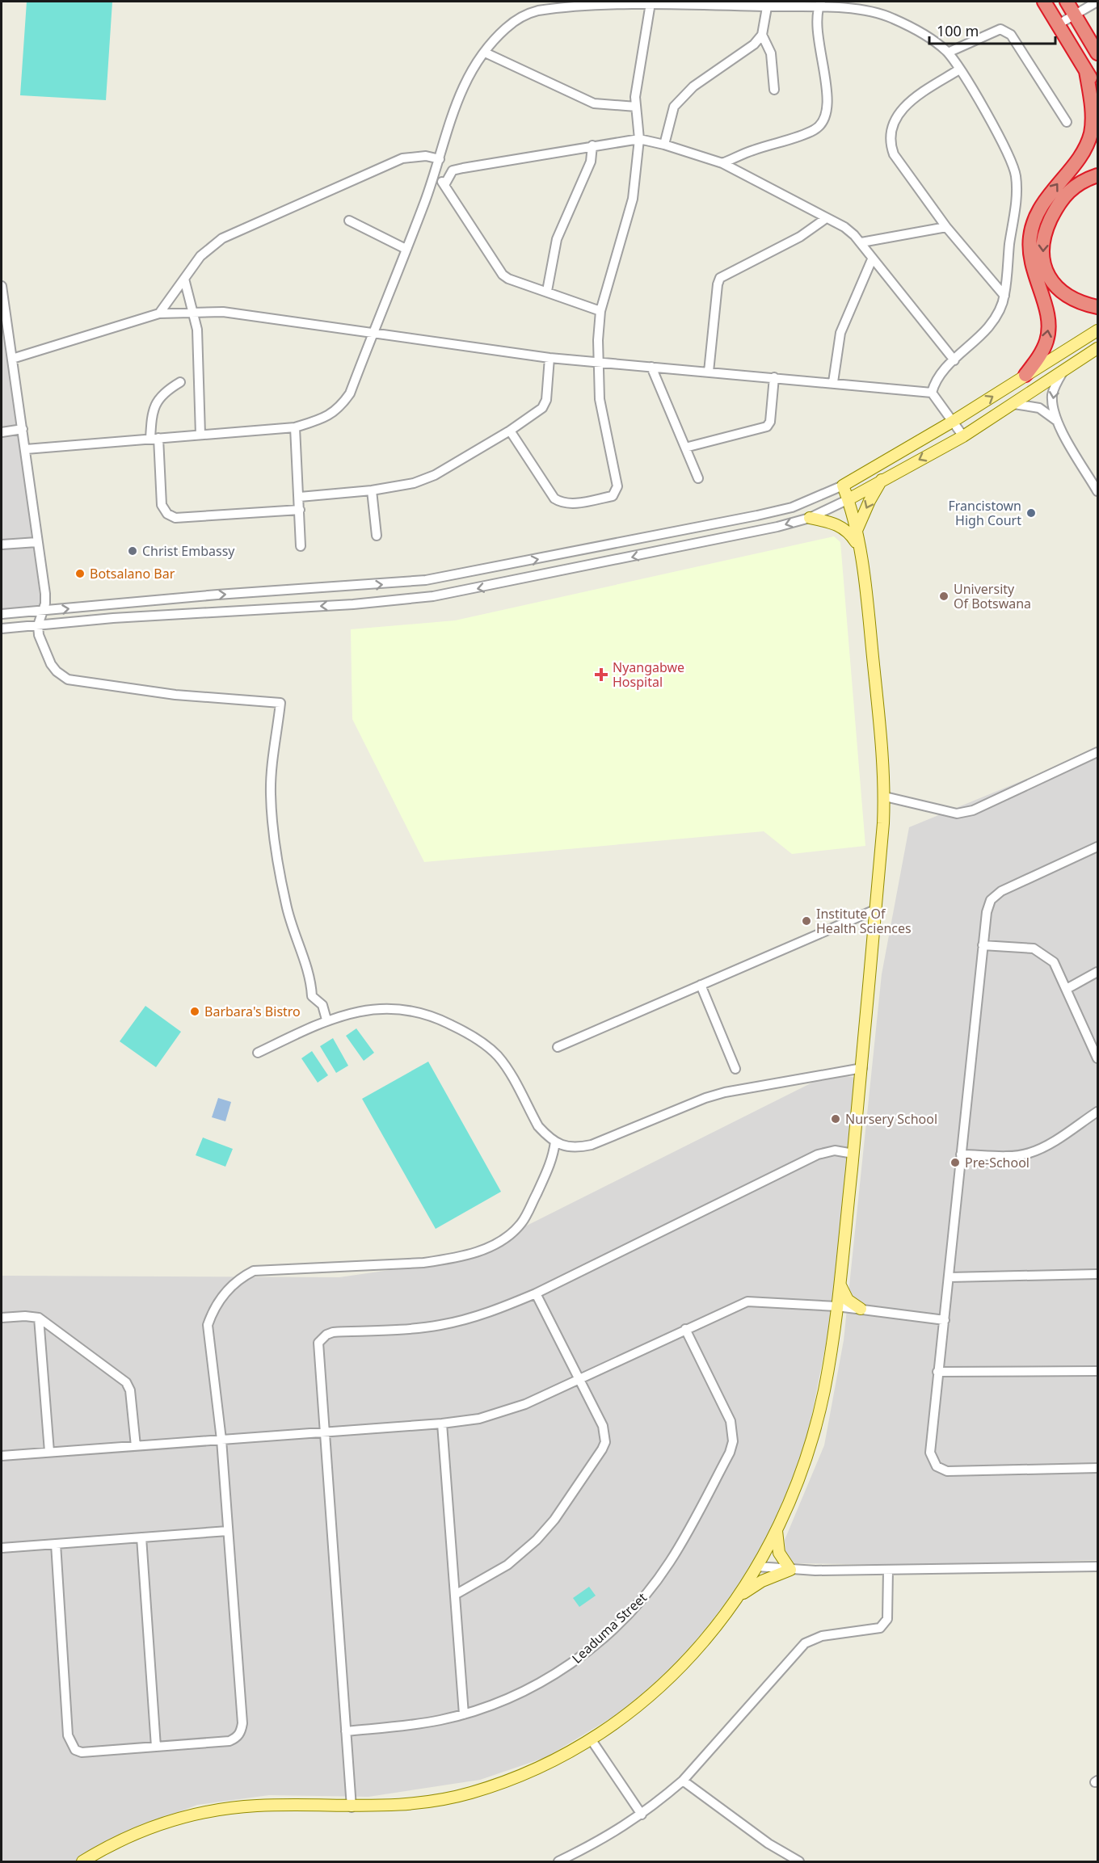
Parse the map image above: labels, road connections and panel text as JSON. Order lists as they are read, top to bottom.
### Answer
{
  "streets": {
    "street": ["Leaduma Street"]
  },
  "places": {
    "other": [
      "Francistown High Court",
      "Christ Embassy",
      "Botsalano Bar",
      "University Of Botswana",
      "Institute Of Health Sciences",
      "Barbara's Bistro",
      "Nursery School",
      "Pre-School"
    ],
    "health": ["Nyangabwe Hospital"]
  },
  "scale_bar": "100 m"
}
